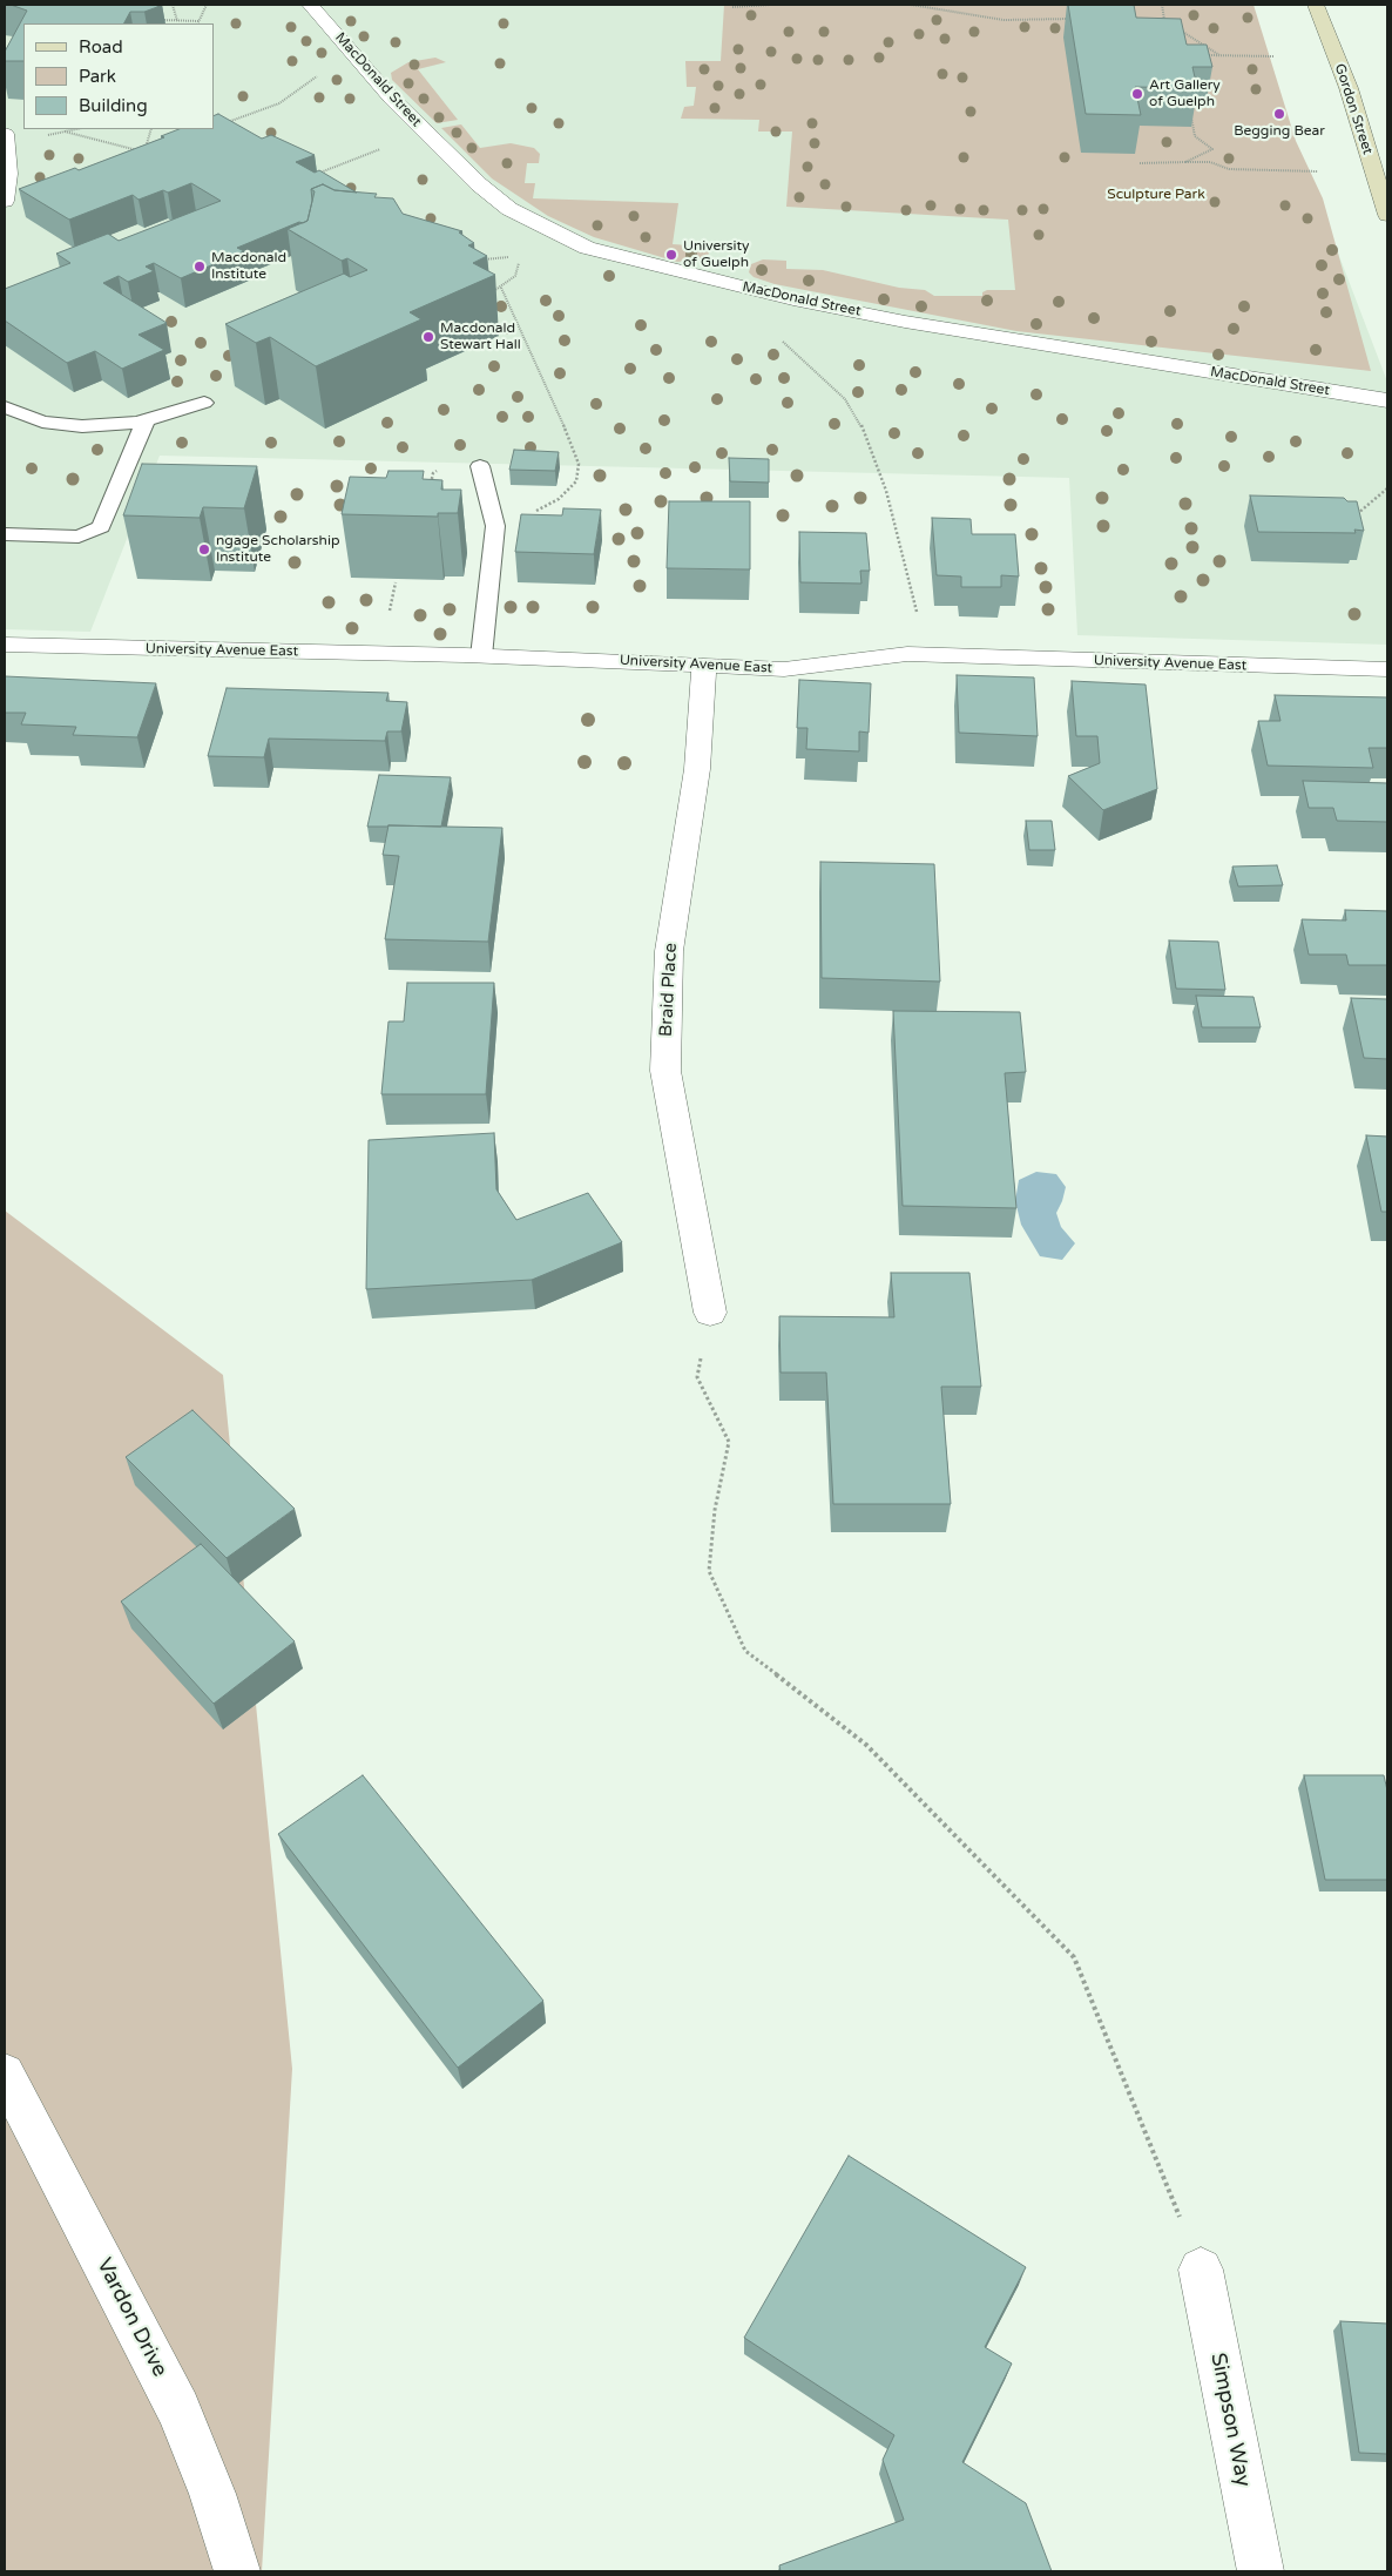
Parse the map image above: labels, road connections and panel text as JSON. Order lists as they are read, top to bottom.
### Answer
{
  "streets": {
    "main road": ["Gordon Street"],
    "street": [
      "MacDonald Street",
      "University Avenue East",
      "Braid Place",
      "Vardon Drive",
      "Simpson Way"
    ]
  },
  "crossings": [
    ["University Avenue East", "Braid Place"]
  ],
  "parks": ["Sculpture Park"],
  "places": [
    "Art Gallery of Guelph",
    "Begging Bear",
    "University of Guelph",
    "Macdonald Institute",
    "Macdonald Stewart Hall",
    "ngage Scholarship Institute"
  ],
  "legend": ["Road", "Park", "Building"]
}
